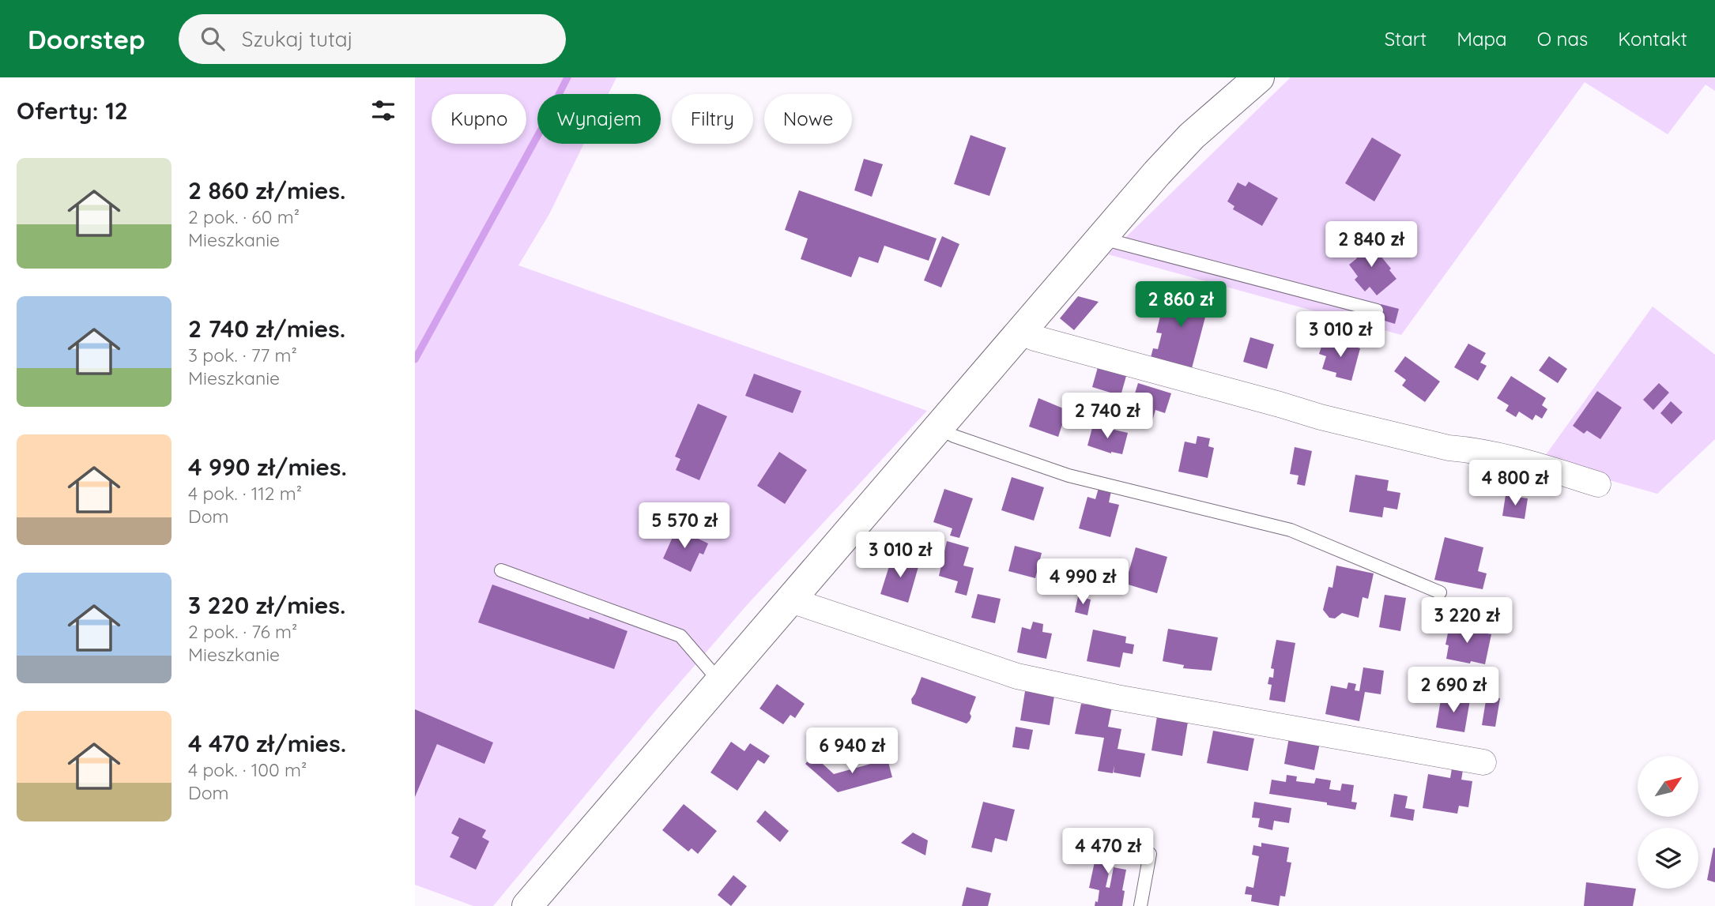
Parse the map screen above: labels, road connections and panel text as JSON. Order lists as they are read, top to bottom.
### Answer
{
  "north": "top right",
  "page": {
    "header": "Doorstep",
    "search": "Szukaj tutaj",
    "nav": [
      "Start",
      "Mapa",
      "O nas",
      "Kontakt"
    ],
    "heading": "Oferty: 12",
    "chip": [
      "Kupno",
      "Wynajem",
      "Filtry",
      "Nowe"
    ],
    "list": [
      {
        "name": "2 860 zł/mies.",
        "note": "2 pok. · 60 m² · Mieszkanie"
      },
      {
        "name": "2 740 zł/mies.",
        "note": "3 pok. · 77 m² · Mieszkanie"
      },
      {
        "name": "4 990 zł/mies.",
        "note": "4 pok. · 112 m² · Dom"
      },
      {
        "name": "3 220 zł/mies.",
        "note": "2 pok. · 76 m² · Mieszkanie"
      },
      {
        "name": "4 470 zł/mies.",
        "note": "4 pok. · 100 m² · Dom"
      }
    ],
    "price": [
      "2 840 zł",
      "2 860 zł",
      "3 010 zł",
      "2 740 zł",
      "4 800 zł",
      "5 570 zł",
      "3 010 zł",
      "4 990 zł",
      "3 220 zł",
      "2 690 zł",
      "6 940 zł",
      "4 470 zł"
    ]
  }
}
